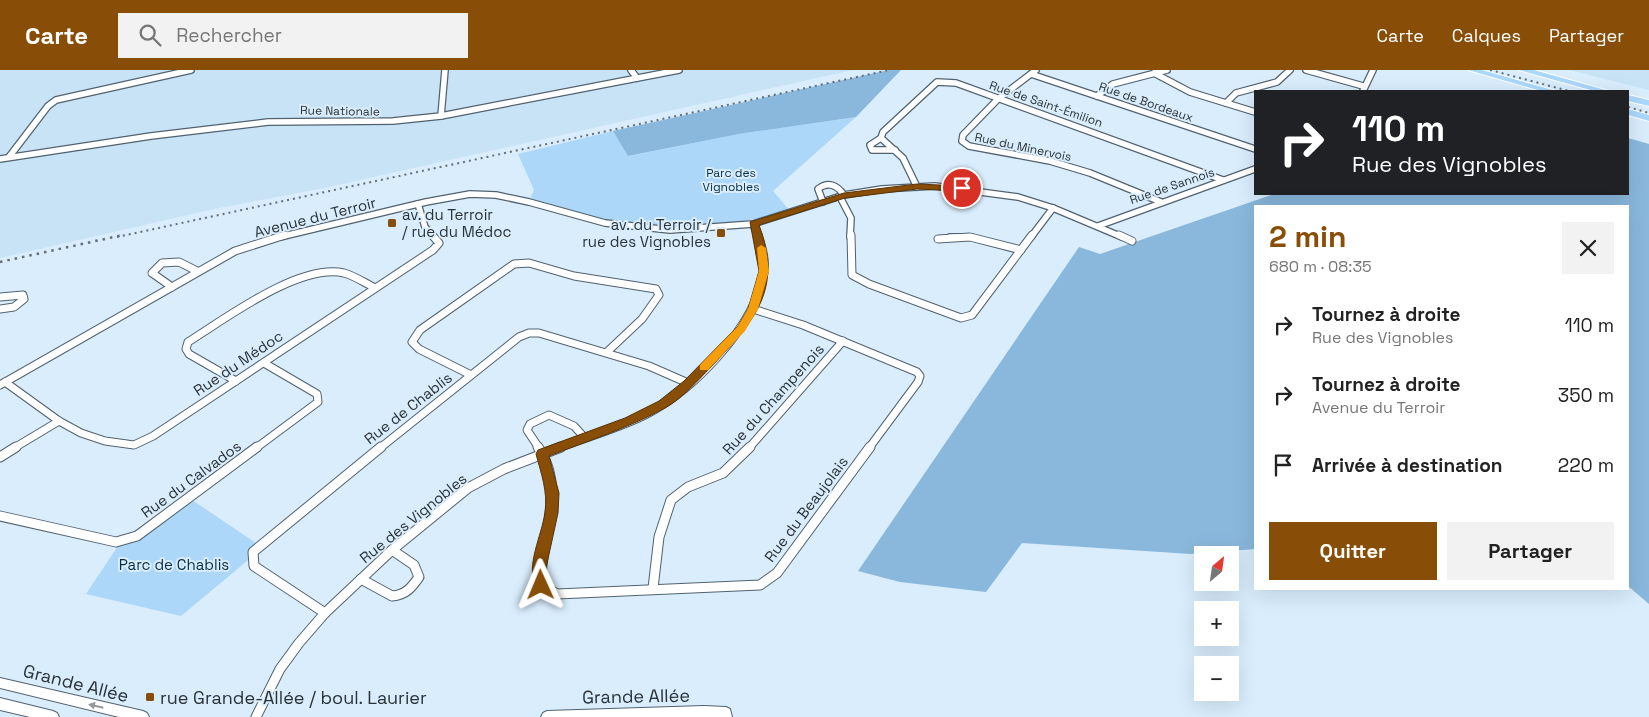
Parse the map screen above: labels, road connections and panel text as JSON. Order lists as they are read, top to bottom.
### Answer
{
  "streets": {
    "street": [
      "Rue de Bordeaux",
      "Rue de Saint-Émilion",
      "Rue Nationale",
      "Rue du Minervois",
      "Rue de Sannois",
      "Avenue du Terroir",
      "Rue du Médoc",
      "Rue du Champenois",
      "Rue de Chablis",
      "Rue du Calvados",
      "Rue du Beaujolais",
      "Rue des Vignobles",
      "Grande Allée"
    ]
  },
  "crossings": [
    ["Rue de Saint-Émilion", "Rue du Minervois"],
    ["Rue de Saint-Émilion", "Rue de Sannois"],
    ["Rue du Minervois", "Rue de Sannois"],
    ["Rue de Sannois", "Avenue du Terroir"],
    ["Avenue du Terroir", "Rue du Médoc"],
    ["Avenue du Terroir", "Rue des Vignobles"],
    ["Rue du Médoc", "Rue du Calvados"],
    ["Rue du Champenois", "Rue du Beaujolais"],
    ["Rue de Chablis", "Rue des Vignobles"],
    ["Rue du Beaujolais", "Rue des Vignobles"]
  ],
  "parks": ["Parc des Vignobles", "Parc de Chablis"],
  "places": {
    "transit": ["av. du Terroir / rue du Médoc", "av. du Terroir / rue des Vignobles", "rue Grande-Allée / boul. Laurier"]
  },
  "north": "top right",
  "page": {
    "header": "Carte",
    "search": "Rechercher",
    "nav": ["Carte", "Calques", "Partager"],
    "turn": ["110 m", "Rue des Vignobles"],
    "heading": ["2 min", "680 m · 08:35"],
    "list": [
      {
        "name": "Tournez à droite",
        "note": "Rue des Vignobles",
        "value": "110 m"
      },
      {
        "name": "Tournez à droite",
        "note": "Avenue du Terroir",
        "value": "350 m"
      },
      {
        "name": "Arrivée à destination",
        "value": "220 m"
      }
    ],
    "buttons": ["Quitter", "Partager"],
    "map_buttons": ["+", "−"]
  }
}
